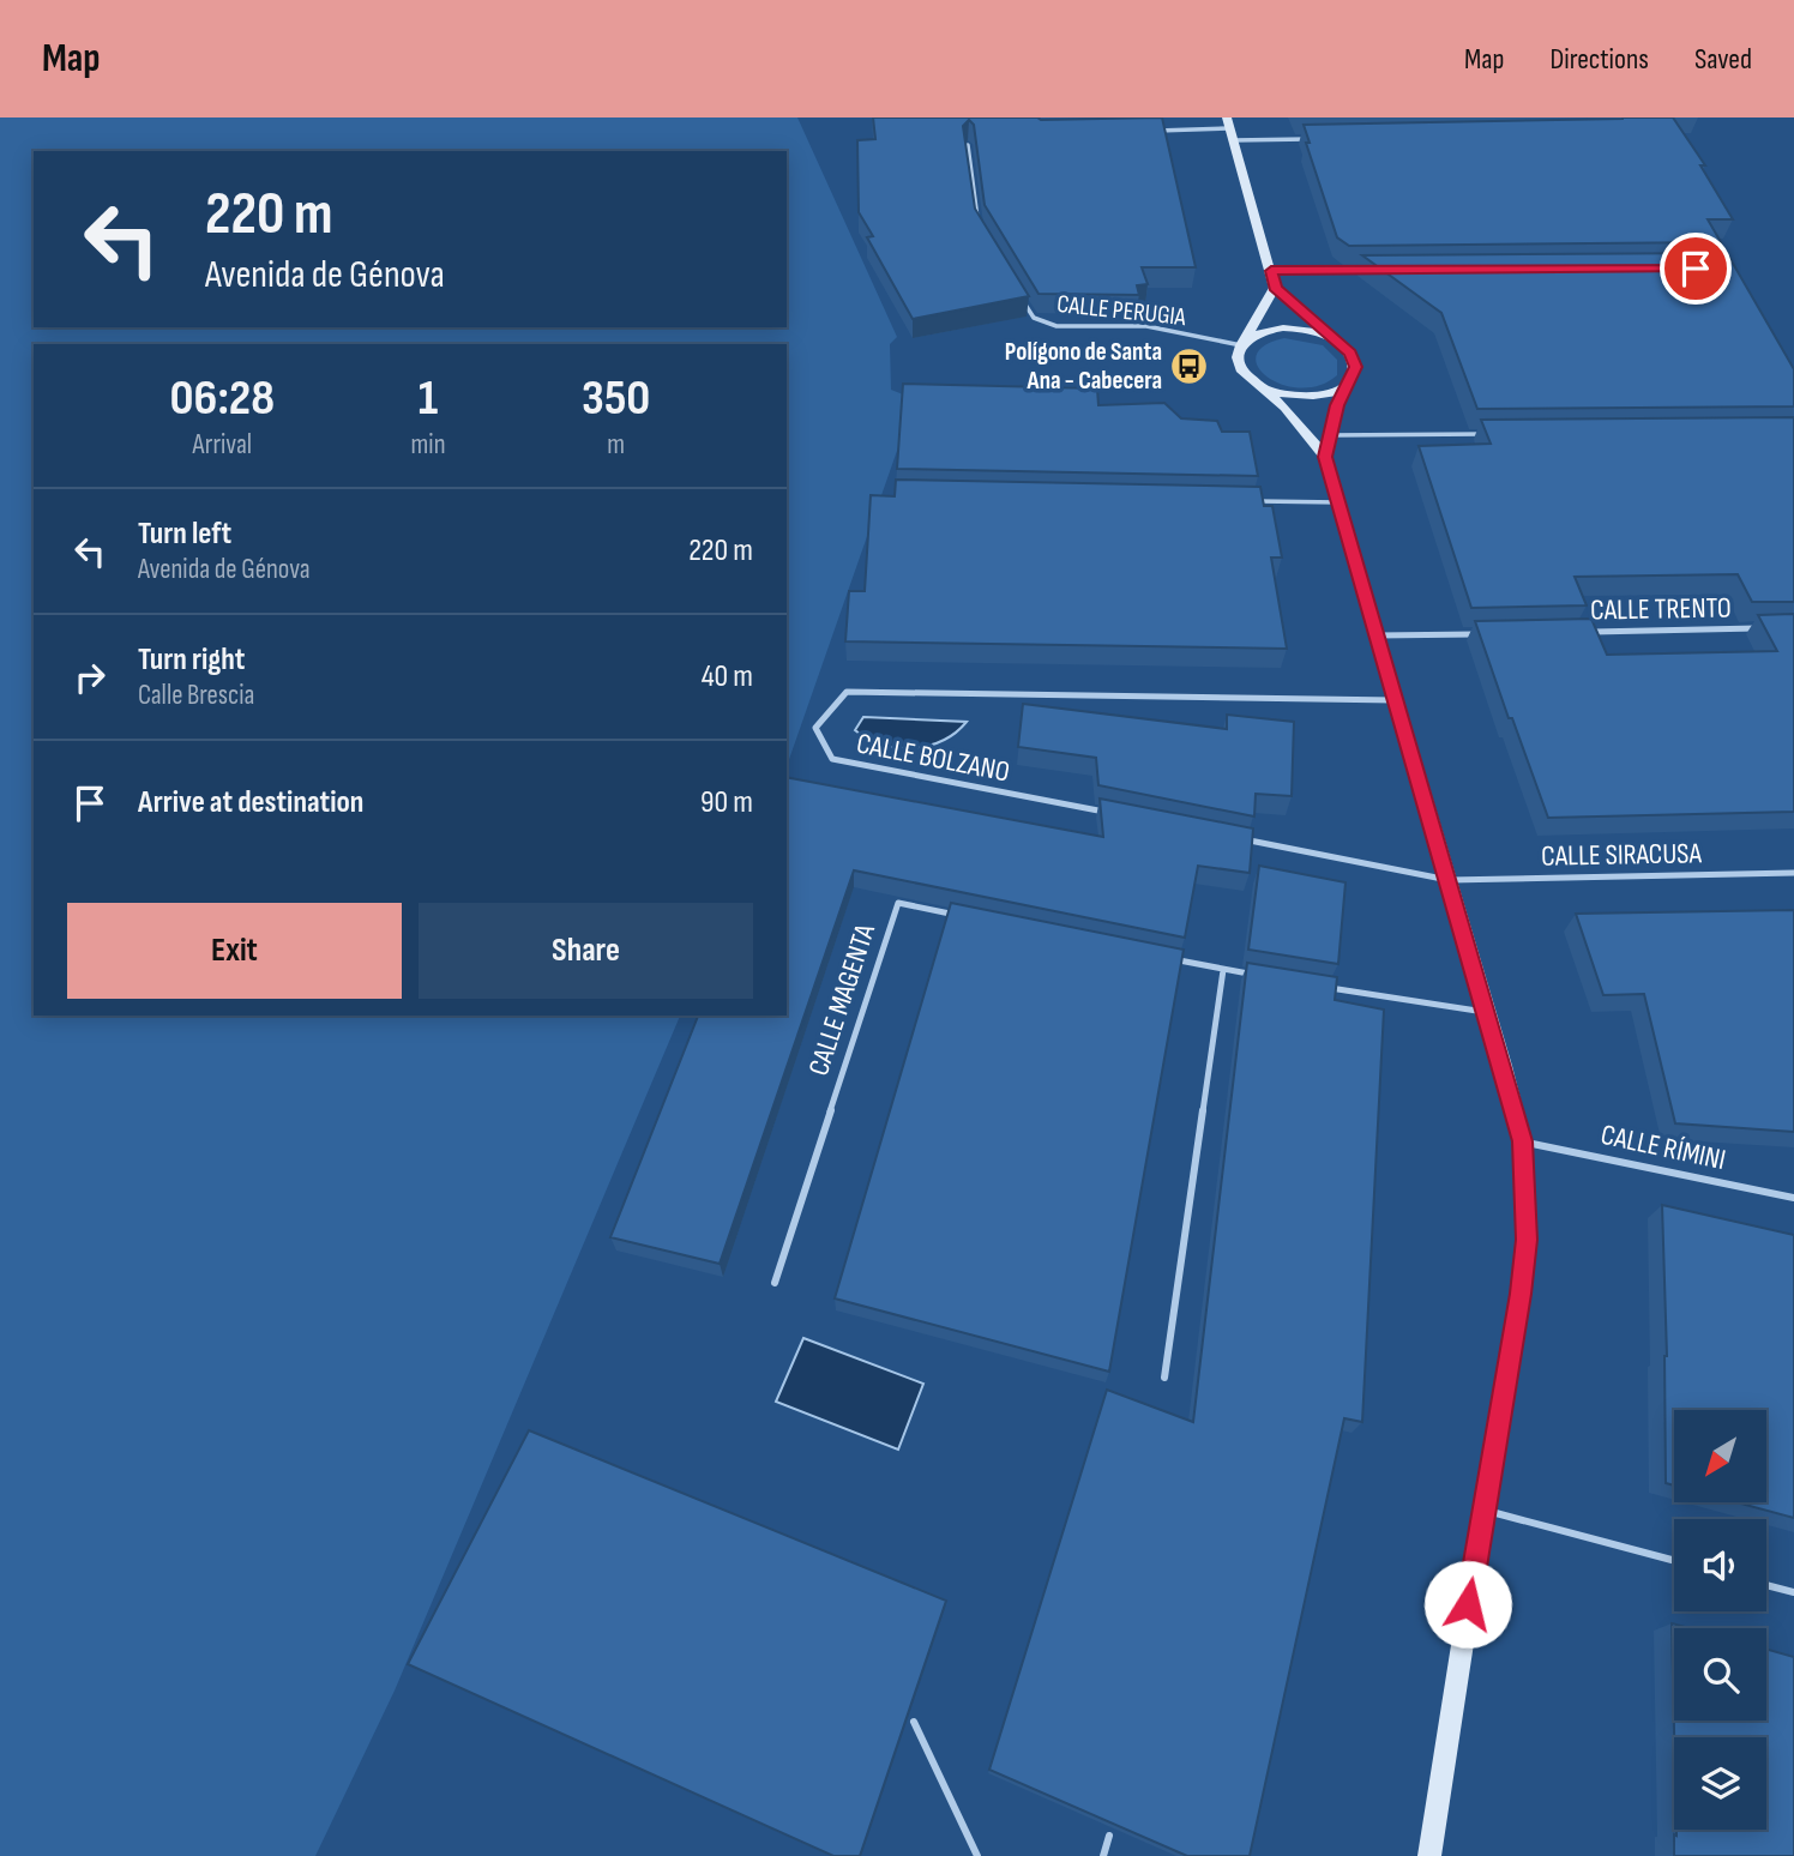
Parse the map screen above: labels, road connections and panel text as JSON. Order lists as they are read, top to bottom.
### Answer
{
  "streets": {
    "lane": [
      "CALLE PERUGIA",
      "CALLE TRENTO",
      "CALLE BOLZANO",
      "CALLE SIRACUSA",
      "CALLE MAGENTA",
      "CALLE RÍMINI"
    ]
  },
  "places": {
    "bus stop": ["Polígono de Santa Ana - Cabecera"]
  },
  "north": "bottom left",
  "page": {
    "header": "Map",
    "nav": ["Map", "Directions", "Saved"],
    "turn": ["220 m", "Avenida de Génova"],
    "eta": [
      "06:28",
      "Arrival",
      "1",
      "min",
      "350",
      "m"
    ],
    "list": [
      {
        "name": "Turn left",
        "note": "Avenida de Génova",
        "value": "220 m"
      },
      {
        "name": "Turn right",
        "note": "Calle Brescia",
        "value": "40 m"
      },
      {
        "name": "Arrive at destination",
        "value": "90 m"
      }
    ],
    "buttons": ["Exit", "Share"]
  }
}
